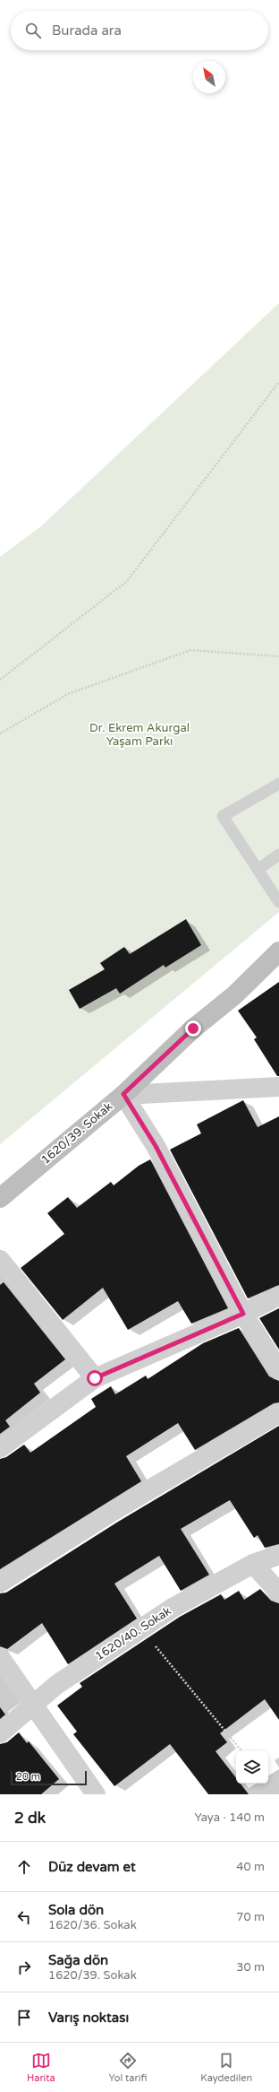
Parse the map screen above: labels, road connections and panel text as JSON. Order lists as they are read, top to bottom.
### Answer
{
  "streets": {
    "main road": ["1620/39. Sokak"],
    "street": ["1620/40. Sokak"]
  },
  "parks": ["Dr. Ekrem Akurgal Yaşam Parkı"],
  "scale_bar": "20 m",
  "north": "top left",
  "page": {
    "search": "Burada ara",
    "scale": "20 m",
    "heading": ["2 dk", "Yaya · 140 m"],
    "list": [
      ["Düz devam et", "40 m"],
      ["Sola dön", "1620/36. Sokak", "70 m"],
      ["Sağa dön", "1620/39. Sokak", "30 m"],
      "Varış noktası"
    ],
    "nav": ["Harita", "Yol tarifi", "Kaydedilen"]
  }
}
